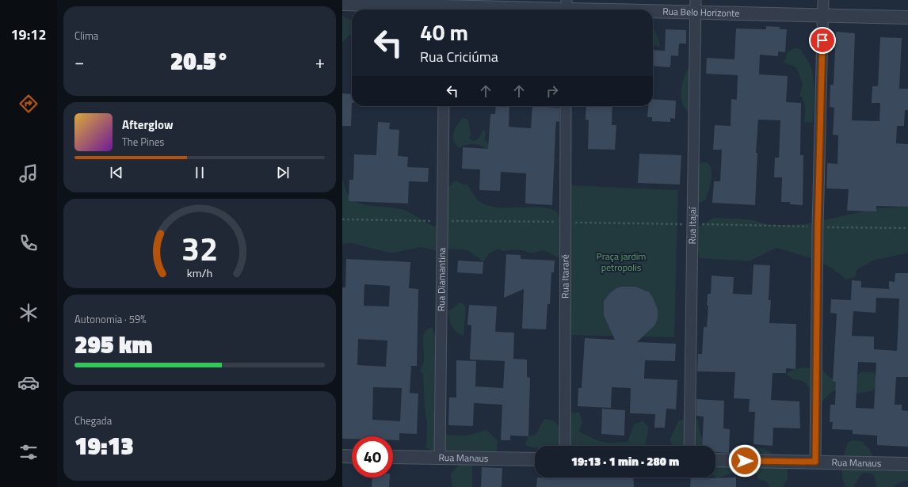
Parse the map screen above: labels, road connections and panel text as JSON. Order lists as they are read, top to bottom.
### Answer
{
  "streets": {
    "street": [
      "Rua Belo Horizonte",
      "Rua Itajaí",
      "Rua Itararé",
      "Rua Diamantina",
      "Rua Manaus"
    ]
  },
  "crossings": [
    ["Rua Belo Horizonte", "Rua Itajaí"],
    ["Rua Diamantina", "Rua Manaus"]
  ],
  "parks": ["Praça jardim petropolis"],
  "page": {
    "tabs": "19:12",
    "tile": [
      "Clima",
      ["Autonomia · 59%", "295 km"],
      ["Chegada", "19:13"]
    ],
    "turn": ["40 m", "Rua Criciúma"],
    "heat": ["−", "20.5°", "+"],
    "song": ["Afterglow", "The Pines"],
    "limit": "40",
    "trip": "19:13 · 1 min · 280 m",
    "gauge": ["32", "km/h"]
  }
}
